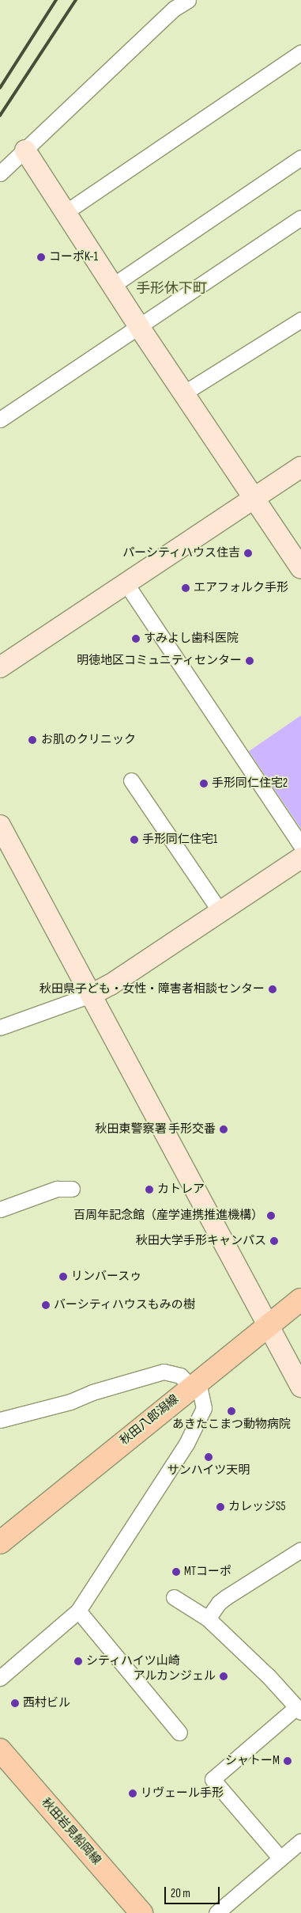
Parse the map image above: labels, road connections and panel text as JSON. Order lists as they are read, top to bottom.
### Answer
{
  "streets": {
    "main road": ["秋田八郎潟線", "秋田岩見船岡線"]
  },
  "districts": ["手形休下町"],
  "places": [
    "コーポK-1",
    "パーシティハウス住吉",
    "エアフォルク手形",
    "すみよし歯科医院",
    "明徳地区コミュニティセンター",
    "お肌のクリニック",
    "手形同仁住宅2",
    "手形同仁住宅1",
    "秋田県子ども・女性・障害者相談センター",
    "秋田東警察署 手形交番",
    "カトレア",
    "百周年記念館（産学連携推進機構）",
    "秋田大学手形キャンパス",
    "リンバースゥ",
    "バーシティハウスもみの樹",
    "あきたこまつ動物病院",
    "サンハイツ天明",
    "カレッジS5",
    "MTコーポ",
    "シティハイツ山崎",
    "アルカンジェル",
    "西村ビル",
    "シャトーM",
    "リヴェール手形"
  ],
  "scale_bar": "20 m"
}
